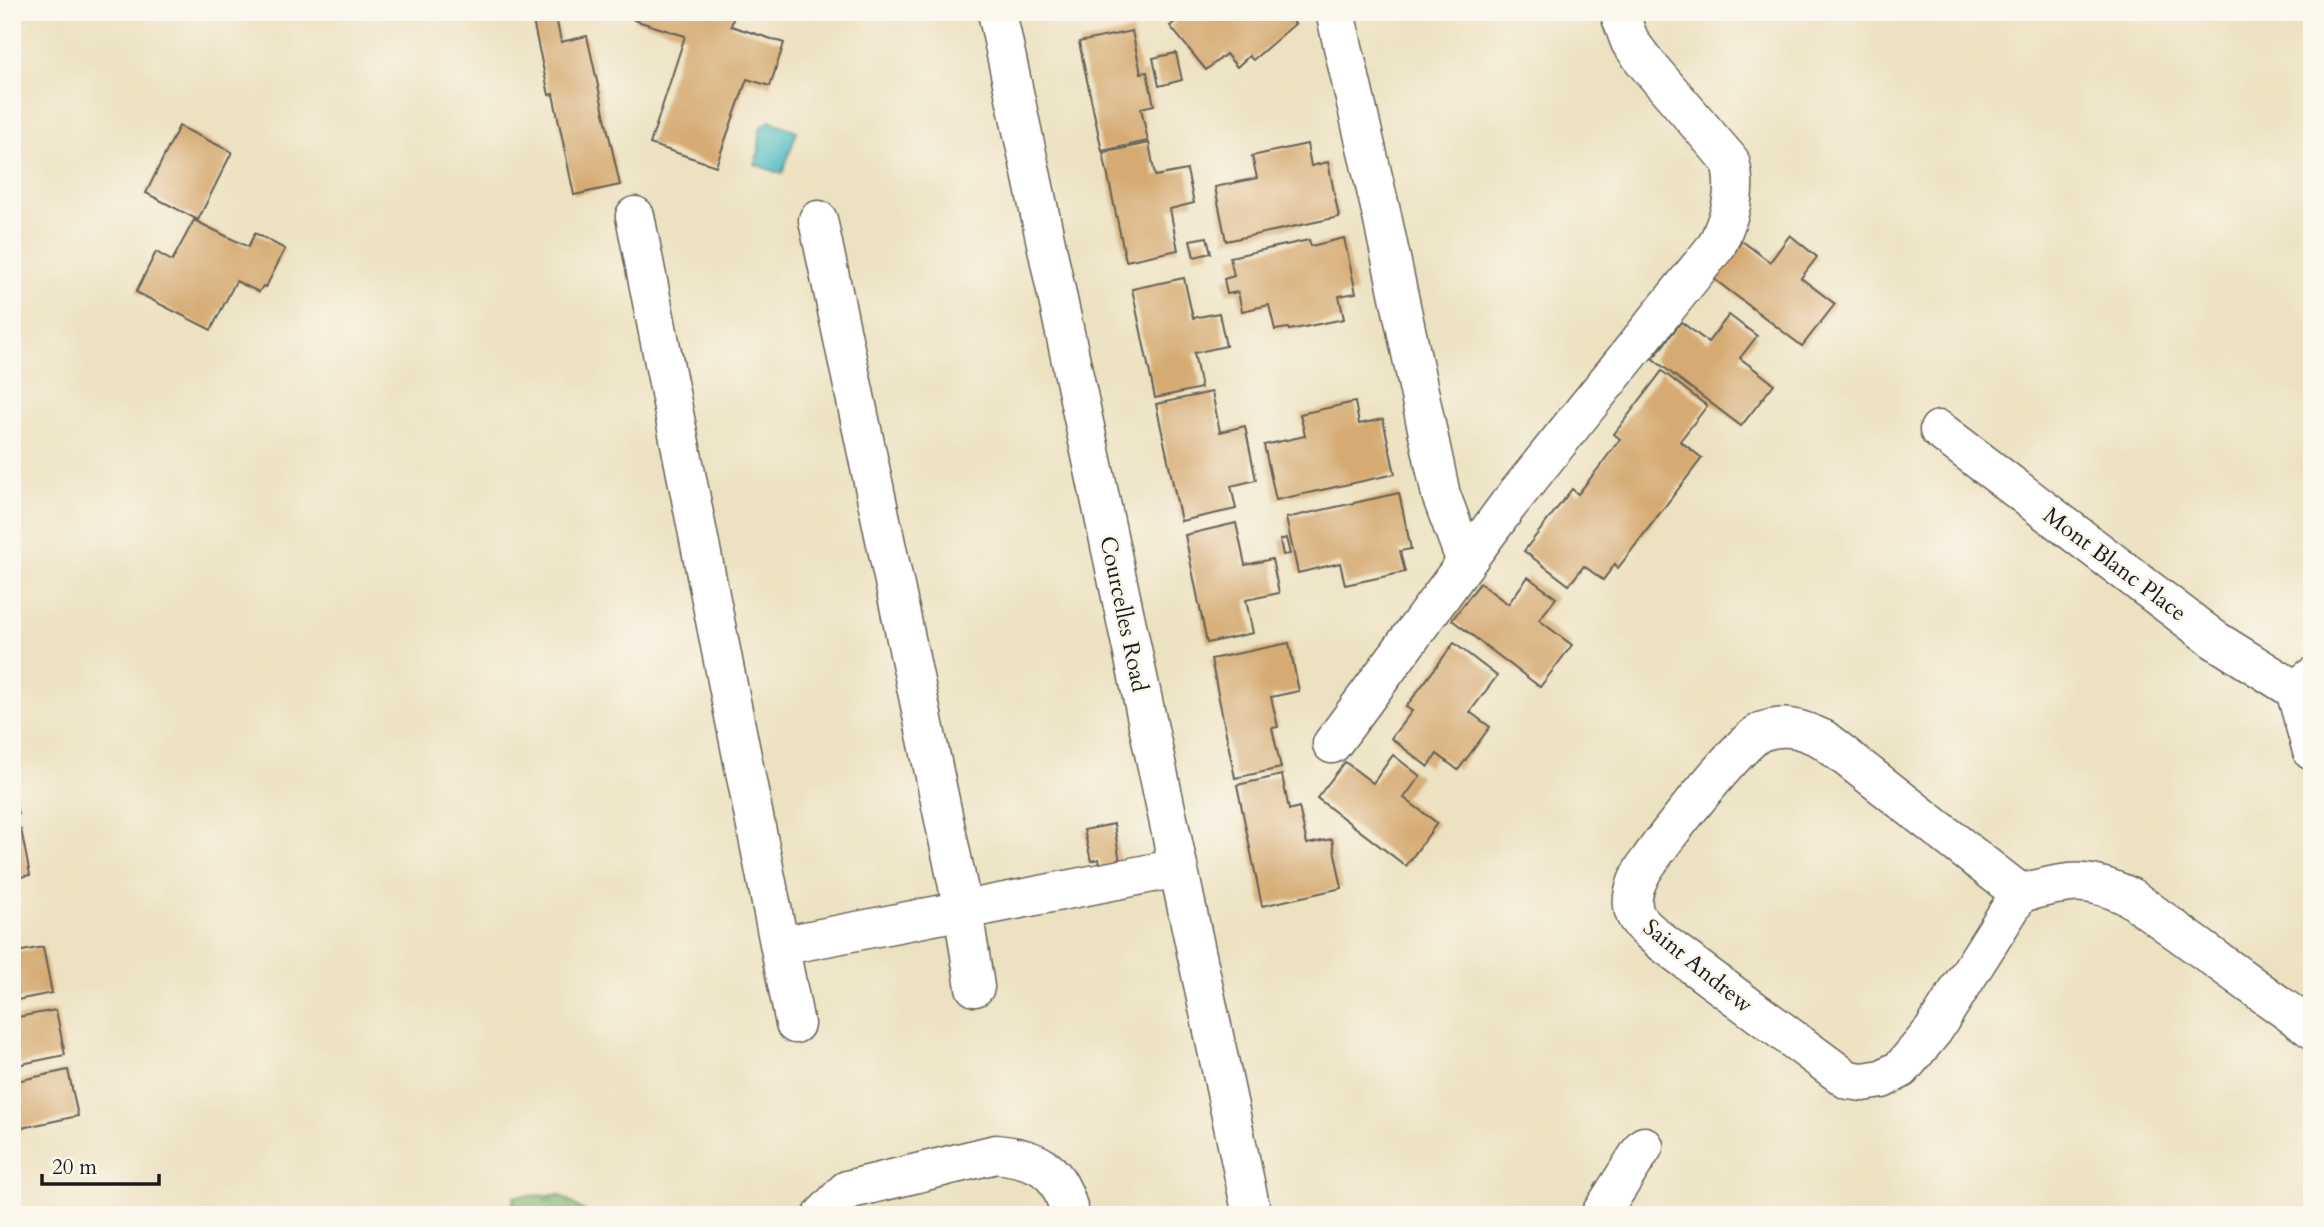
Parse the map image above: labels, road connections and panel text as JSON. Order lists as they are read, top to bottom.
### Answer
{
  "streets": {
    "street": ["Mont Blanc Place", "Courcelles Road", "Saint Andrew"]
  },
  "scale_bar": "20 m"
}
